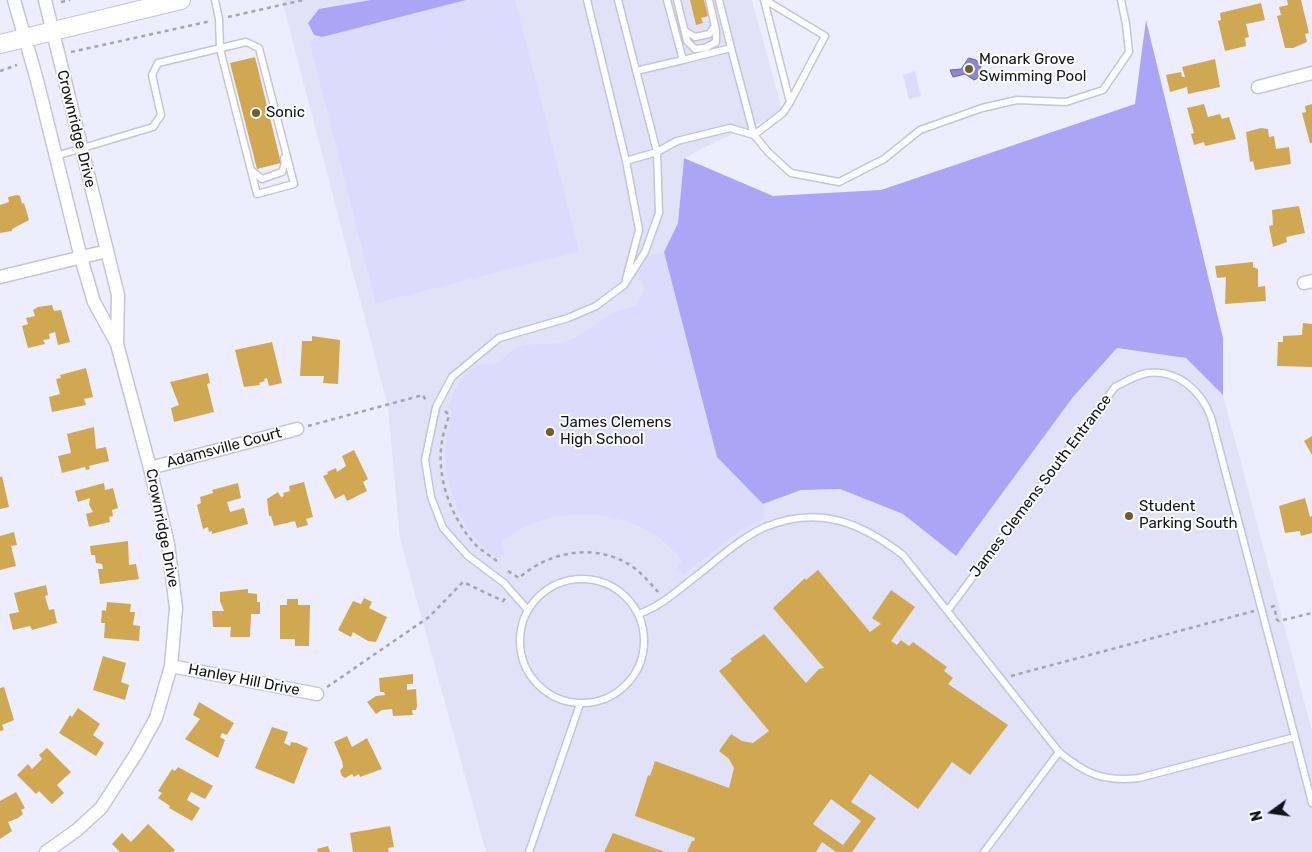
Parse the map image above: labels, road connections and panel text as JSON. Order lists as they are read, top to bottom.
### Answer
{
  "streets": {
    "street": ["Crownridge Drive", "Adamsville Court", "Hanley Hill Drive"],
    "lane": ["James Clemens South Entrance"]
  },
  "crossings": [
    ["Crownridge Drive", "Adamsville Court"],
    ["Crownridge Drive", "Hanley Hill Drive"]
  ],
  "places": [
    "Monark Grove Swimming Pool",
    "Sonic",
    "James Clemens High School",
    "Student Parking South"
  ],
  "north": "left"
}
